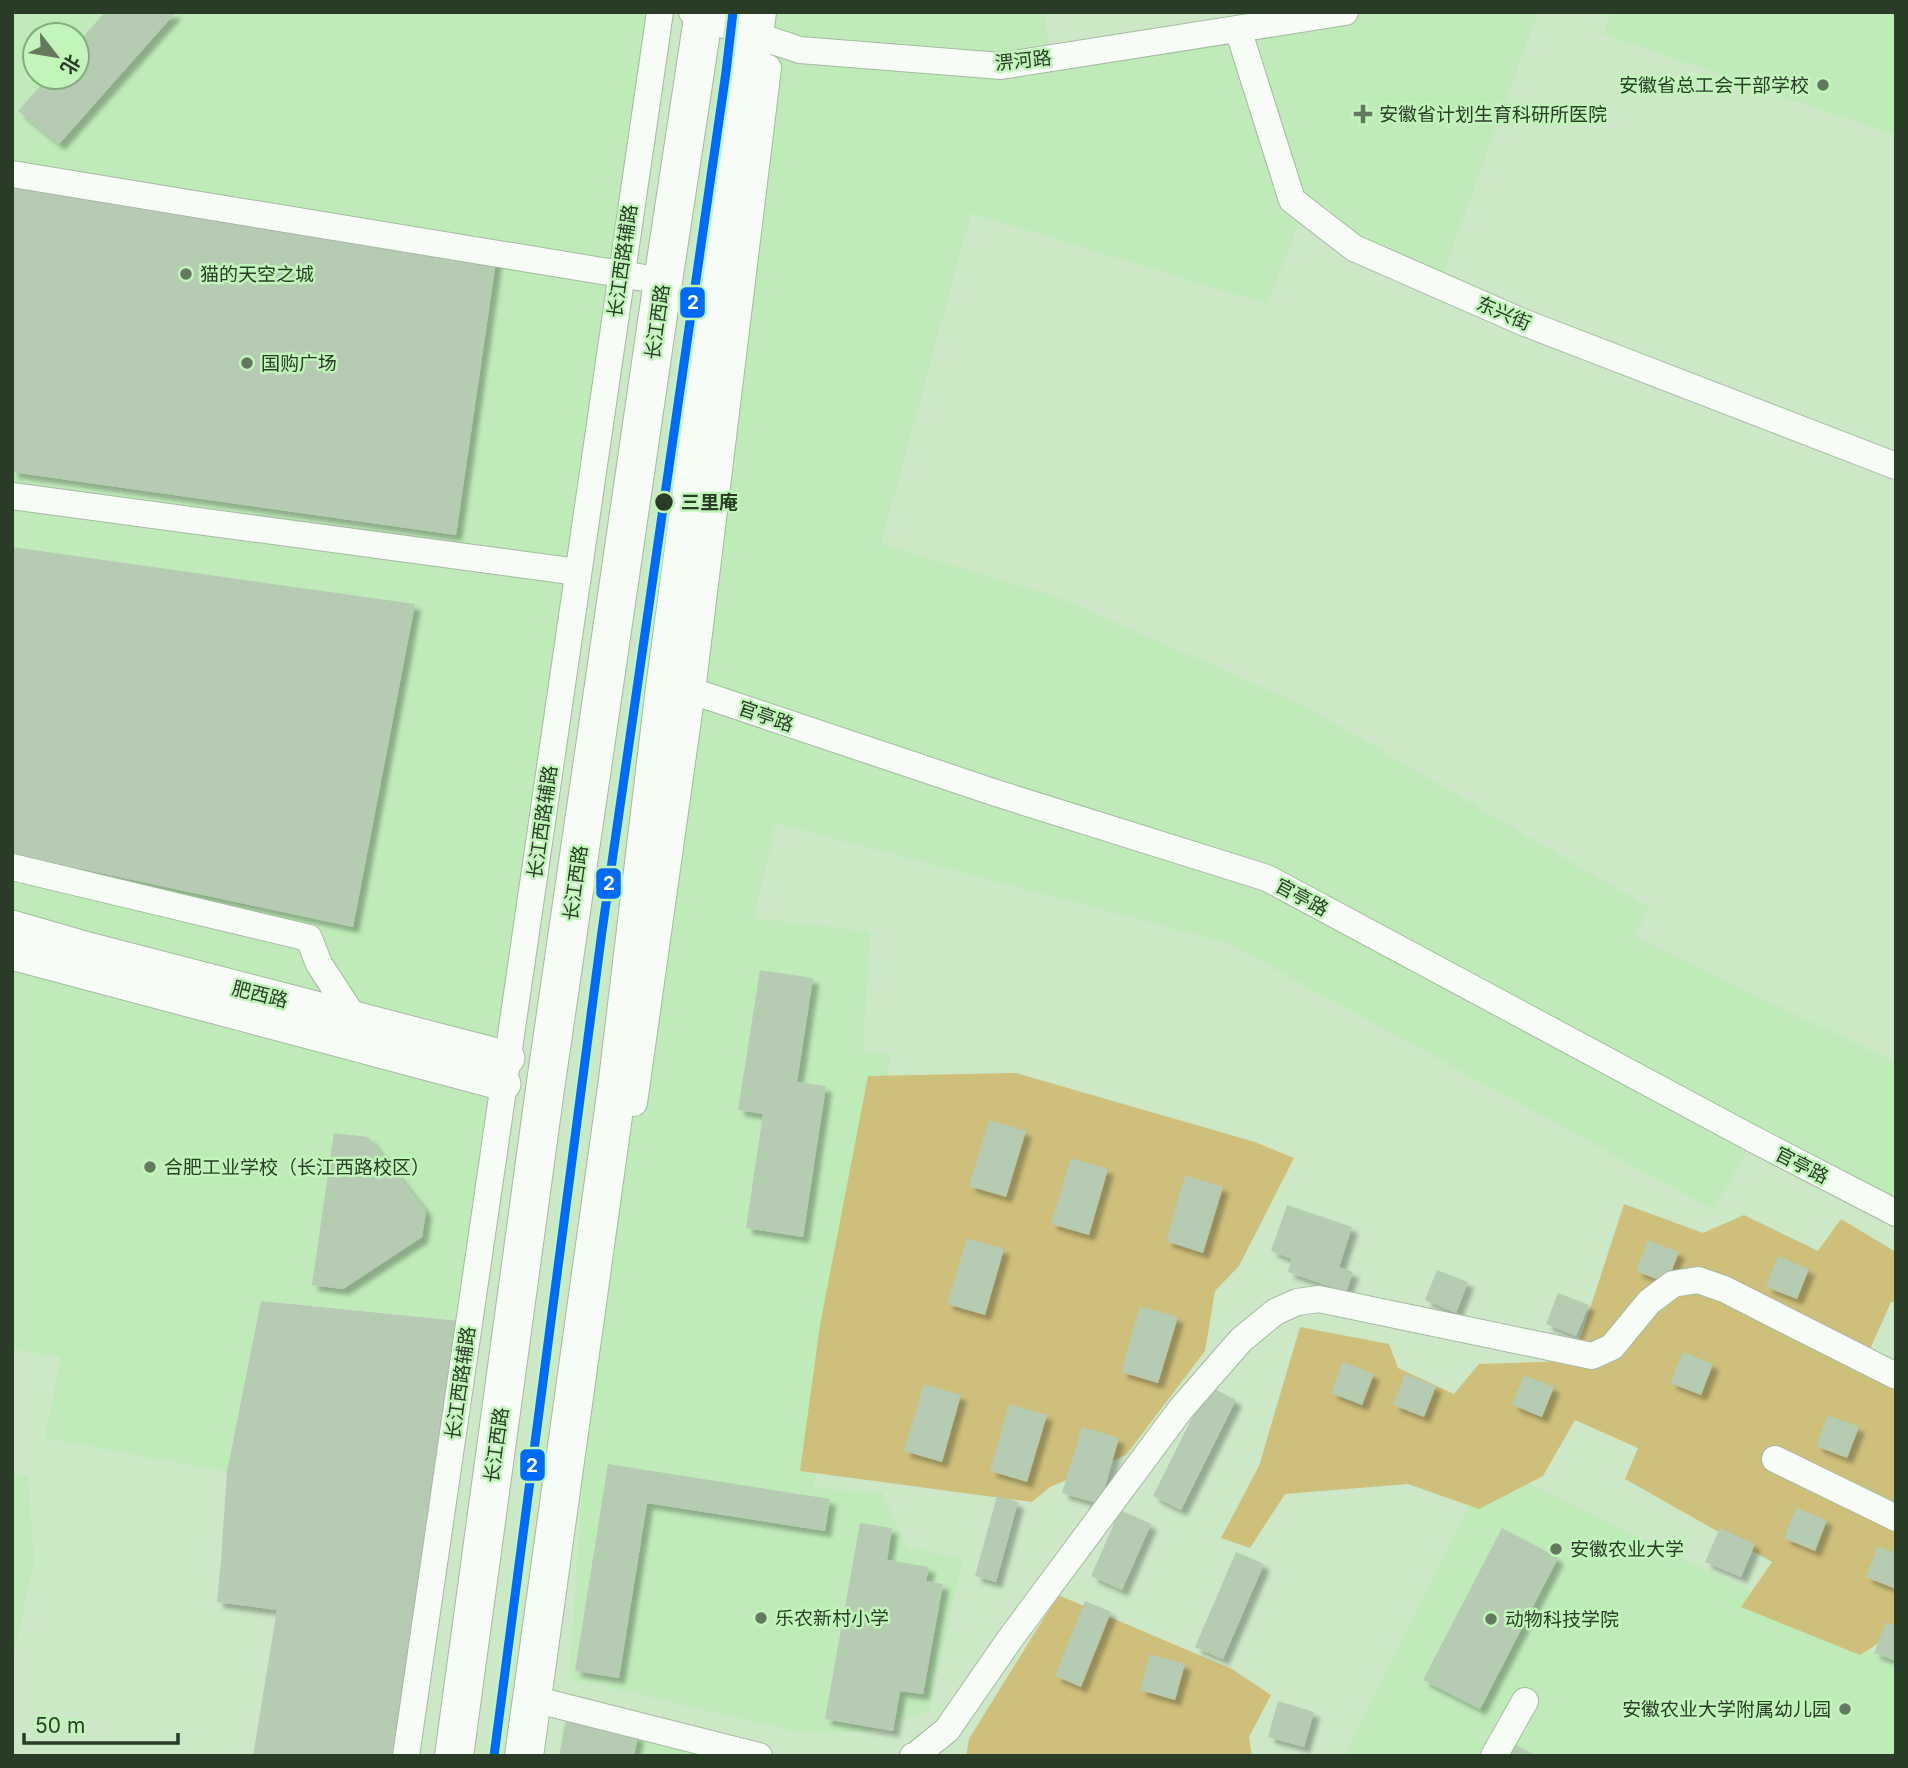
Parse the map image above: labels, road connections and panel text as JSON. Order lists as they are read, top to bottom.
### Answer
{
  "streets": {
    "highway": ["长江西路"],
    "main road": ["肥西路"],
    "street": [
      "淠河路",
      "长江西路辅路",
      "东兴街",
      "官亭路"
    ]
  },
  "crossings": [
    ["淠河路", "东兴街"],
    ["淠河路", "长江西路"],
    ["长江西路辅路", "肥西路"]
  ],
  "places": {
    "other": [
      "安徽省总工会干部学校",
      "猫的天空之城",
      "国购广场",
      "三里庵",
      "合肥工业学校（长江西路校区）",
      "安徽农业大学",
      "乐农新村小学",
      "动物科技学院",
      "安徽农业大学附属幼儿园"
    ],
    "health": ["安徽省计划生育科研所医院"]
  },
  "lines": ["transit line 2"],
  "scale_bar": "50 m",
  "north": "bottom right"
}
